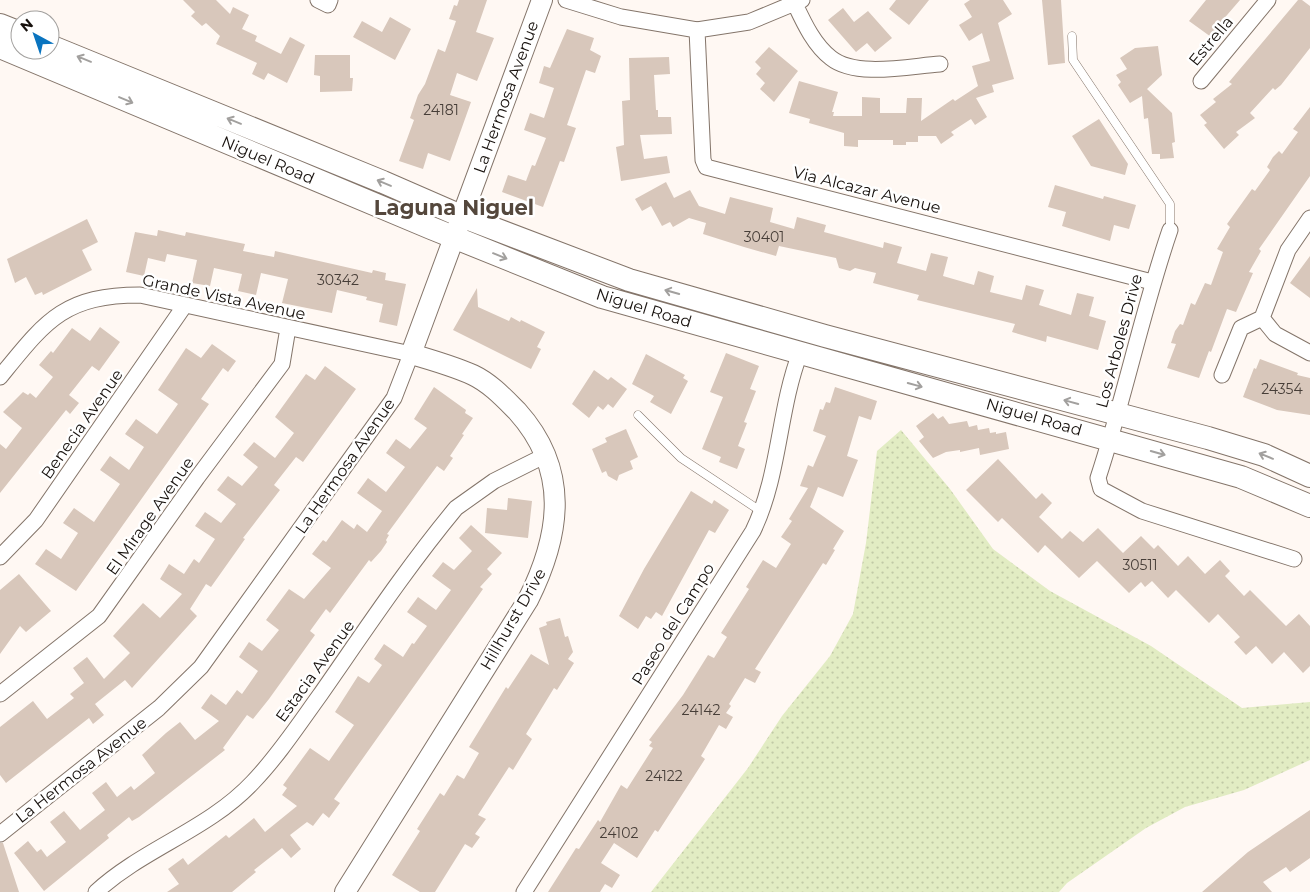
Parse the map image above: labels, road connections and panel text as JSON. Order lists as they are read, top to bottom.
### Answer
{
  "streets": {
    "main road": ["Niguel Road"],
    "street": [
      "Estrella",
      "La Hermosa Avenue",
      "Via Alcazar Avenue",
      "Grande Vista Avenue",
      "Los Arboles Drive",
      "Benecia Avenue",
      "El Mirage Avenue",
      "Hillhurst Drive",
      "Paseo del Campo",
      "Estacia Avenue"
    ]
  },
  "crossings": [
    ["La Hermosa Avenue", "Niguel Road"],
    ["La Hermosa Avenue", "Grande Vista Avenue"],
    ["La Hermosa Avenue", "Hillhurst Drive"],
    ["Niguel Road", "Los Arboles Drive"],
    ["Niguel Road", "Paseo del Campo"],
    ["Via Alcazar Avenue", "Los Arboles Drive"],
    ["Grande Vista Avenue", "Benecia Avenue"],
    ["Grande Vista Avenue", "El Mirage Avenue"],
    ["Grande Vista Avenue", "Hillhurst Drive"],
    ["Hillhurst Drive", "Estacia Avenue"]
  ],
  "districts": ["Laguna Niguel"],
  "house_numbers": [
    "24181",
    "30401",
    "30342",
    "24354",
    "30511",
    "24142",
    "24122",
    "24102"
  ],
  "north": "top left"
}
